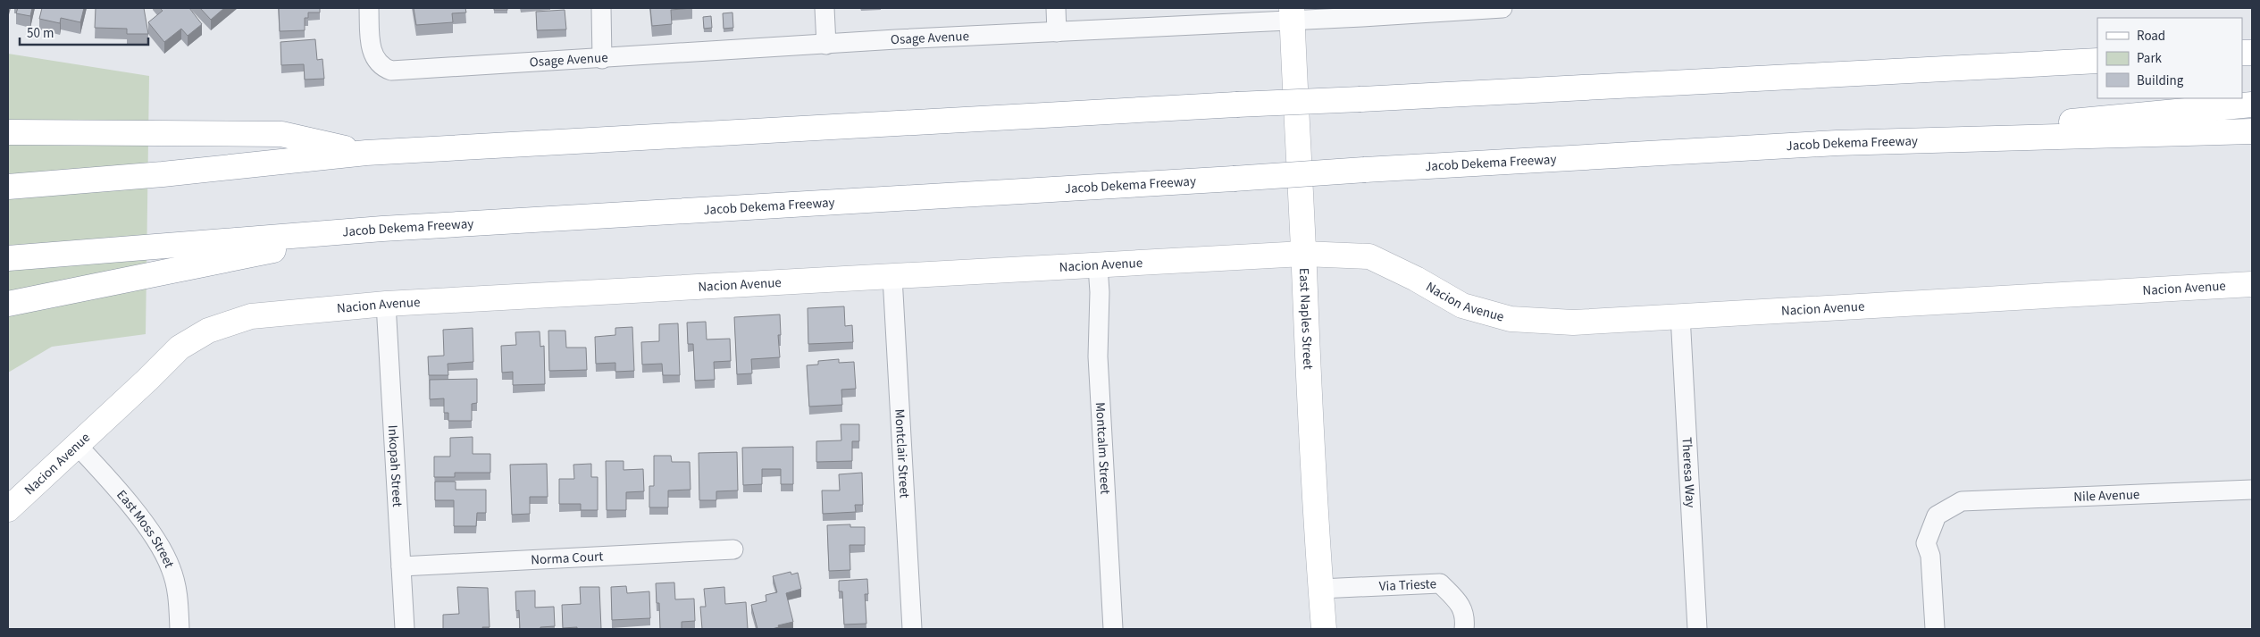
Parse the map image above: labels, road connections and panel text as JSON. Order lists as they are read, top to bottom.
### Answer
{
  "streets": {
    "main road": ["Jacob Dekema Freeway", "Nacion Avenue", "East Naples Street"],
    "street": [
      "Osage Avenue",
      "Montcalm Street",
      "Montclair Street",
      "Inkopah Street",
      "Theresa Way",
      "Nile Avenue",
      "East Moss Street",
      "Norma Court",
      "Via Trieste"
    ]
  },
  "crossings": [
    ["Osage Avenue", "East Naples Street"],
    ["Nacion Avenue", "East Naples Street"],
    ["Nacion Avenue", "Montcalm Street"],
    ["Nacion Avenue", "Montclair Street"],
    ["Nacion Avenue", "Inkopah Street"],
    ["Nacion Avenue", "Theresa Way"],
    ["Nacion Avenue", "East Moss Street"],
    ["East Naples Street", "Via Trieste"],
    ["Inkopah Street", "Norma Court"]
  ],
  "legend": ["Road", "Park", "Building"],
  "scale_bar": "50 m"
}
